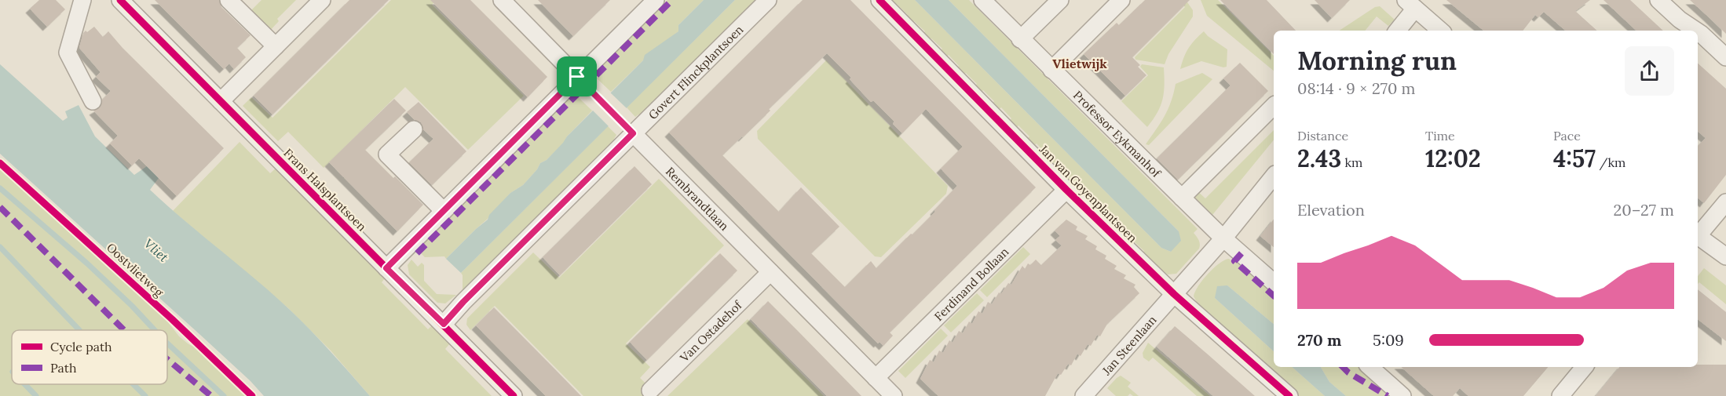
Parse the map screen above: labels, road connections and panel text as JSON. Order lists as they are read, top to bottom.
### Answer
{
  "streets": {
    "street": [
      "Govert Flinckplantsoen",
      "Professor Eykmanhof",
      "Frans Halsplantsoen",
      "Jan van Goyenplantsoen",
      "Rembrandtlaan",
      "Ferdinand Bollaan",
      "Van Ostadehof",
      "Jan Steenlaan"
    ],
    "cycle path": ["Oostvlietweg"]
  },
  "crossings": [
    ["Govert Flinckplantsoen", "Frans Halsplantsoen"],
    ["Govert Flinckplantsoen", "Rembrandtlaan"],
    ["Professor Eykmanhof", "Jan Steenlaan"],
    ["Jan van Goyenplantsoen", "Ferdinand Bollaan"],
    ["Jan van Goyenplantsoen", "Jan Steenlaan"],
    ["Rembrandtlaan", "Ferdinand Bollaan"],
    ["Rembrandtlaan", "Van Ostadehof"]
  ],
  "districts": ["Vlietwijk"],
  "water": ["Vliet"],
  "legend": ["Cycle path", "Path"],
  "page": {
    "heading": ["Morning run", "08:14 · 9 × 270 m"],
    "stats": [
      ["Distance", "2.43 km"],
      ["Time", "12:02"],
      ["Pace", "4:57 /km"]
    ],
    "chart": ["Elevation", "20–27 m"],
    "list": [
      {
        "name": "270 m",
        "note": "5:09"
      }
    ]
  }
}
